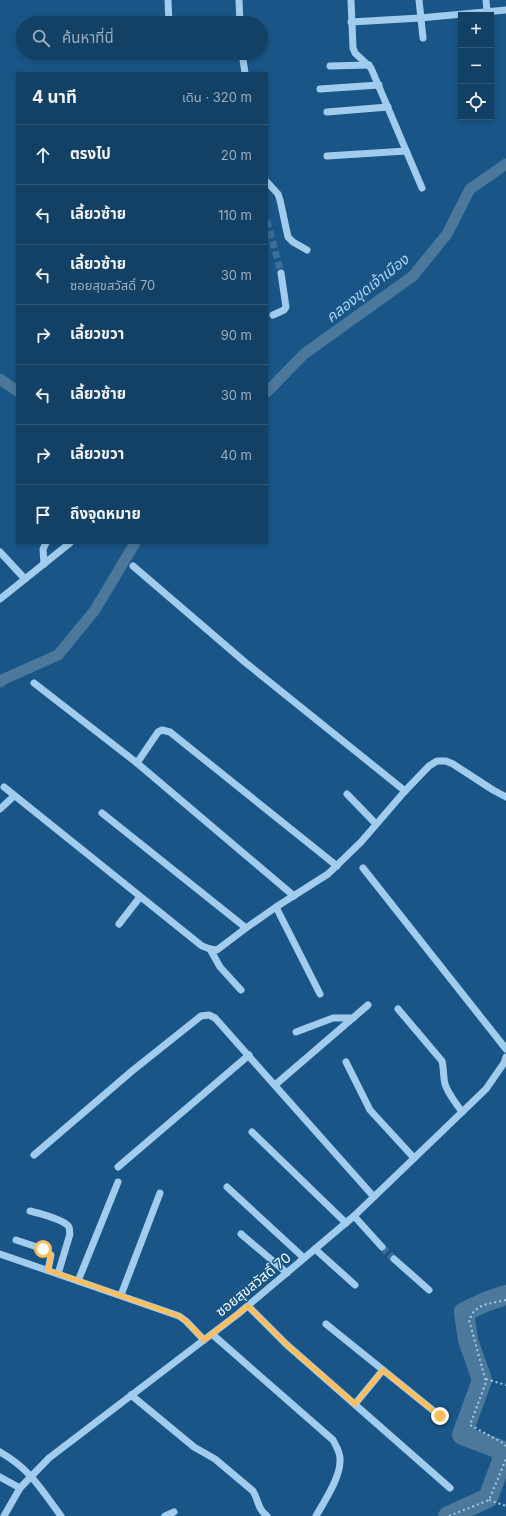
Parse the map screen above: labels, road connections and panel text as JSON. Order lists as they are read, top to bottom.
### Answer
{
  "streets": {
    "street": ["ซอยสุขสวัสดิ์ 70"]
  },
  "water": ["คลองขุดเจ้าเมือง"],
  "page": {
    "map_buttons": ["+", "−"],
    "search": "ค้นหาที่นี่",
    "heading": ["4 นาที", "เดิน · 320 m"],
    "list": [
      ["ตรงไป", "20 m"],
      ["เลี้ยวซ้าย", "110 m"],
      ["เลี้ยวซ้าย", "ซอยสุขสวัสดิ์ 70", "30 m"],
      ["เลี้ยวขวา", "90 m"],
      ["เลี้ยวซ้าย", "30 m"],
      ["เลี้ยวขวา", "40 m"],
      "ถึงจุดหมาย"
    ]
  }
}
